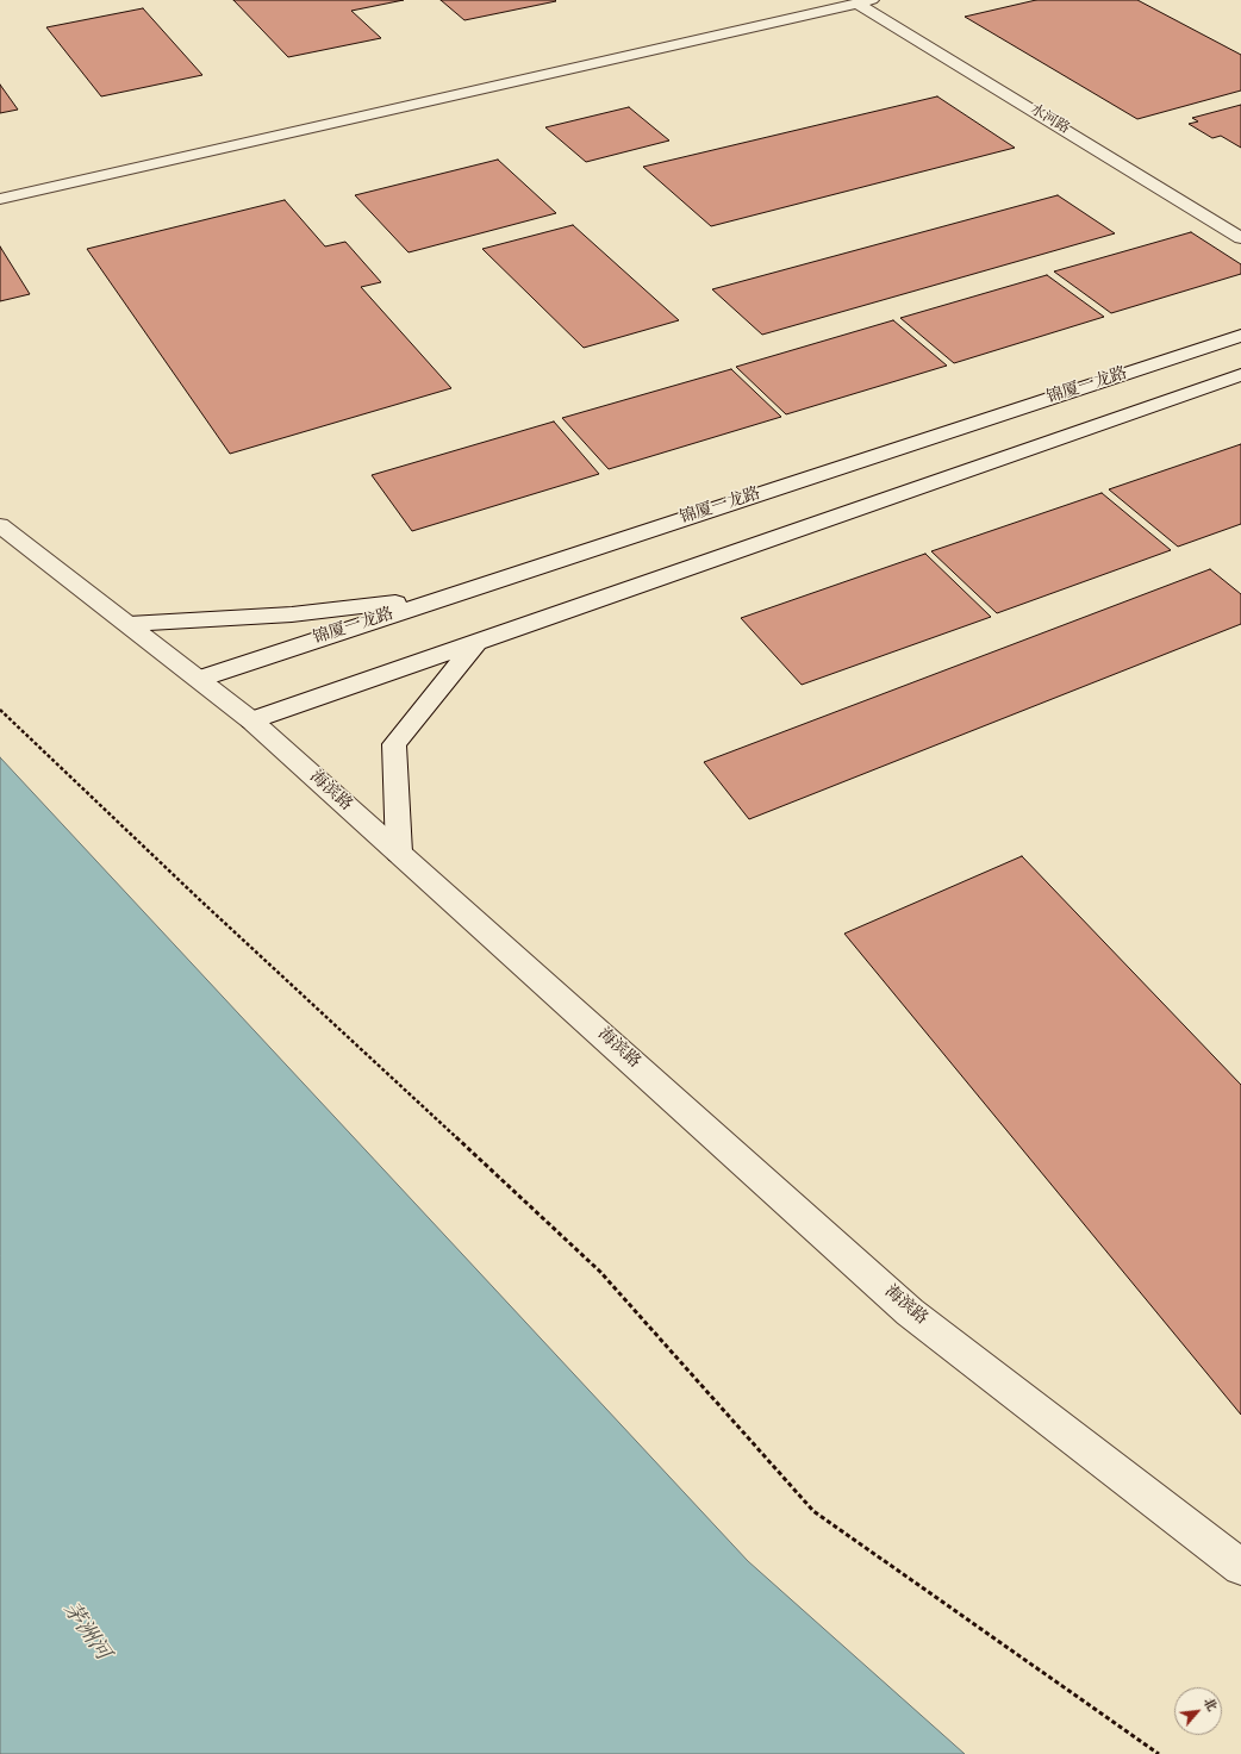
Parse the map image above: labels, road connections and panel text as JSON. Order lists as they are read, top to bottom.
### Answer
{
  "streets": {
    "street": ["水河路", "锦厦一龙路", "海滨路"]
  },
  "crossings": [
    ["锦厦一龙路", "海滨路"]
  ],
  "water": ["茅洲河"],
  "north": "top right"
}
